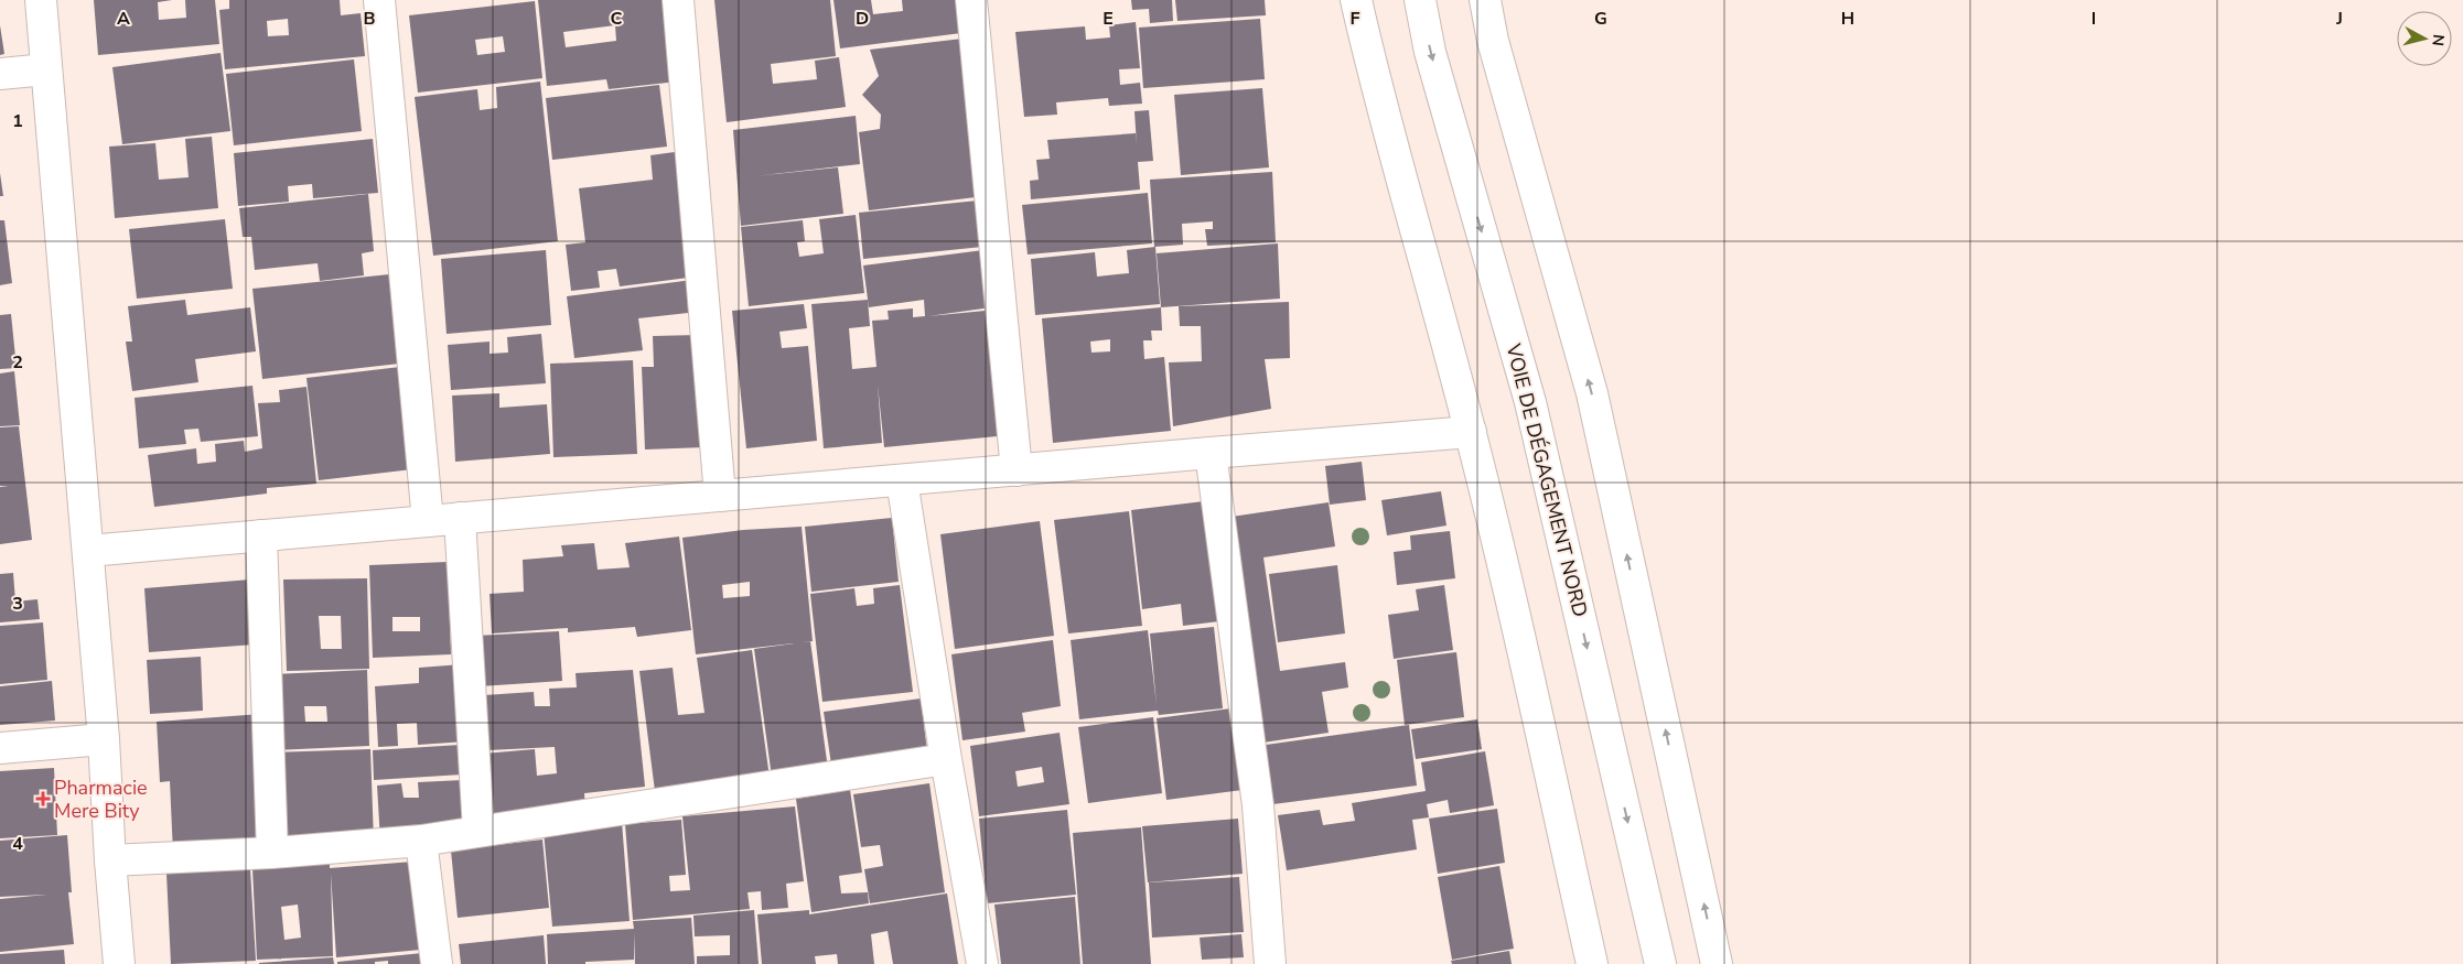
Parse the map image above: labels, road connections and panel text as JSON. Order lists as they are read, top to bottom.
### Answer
{
  "streets": {
    "main road": ["VOIE DE DÉGAGEMENT NORD"]
  },
  "places": {
    "health": ["Pharmacie Mere Bity"]
  },
  "north": "right",
  "grid": {
    "columns": [
      "A",
      "B",
      "C",
      "D",
      "E",
      "F",
      "G",
      "H",
      "I",
      "J"
    ],
    "rows": [
      "1",
      "2",
      "3",
      "4"
    ]
  }
}
